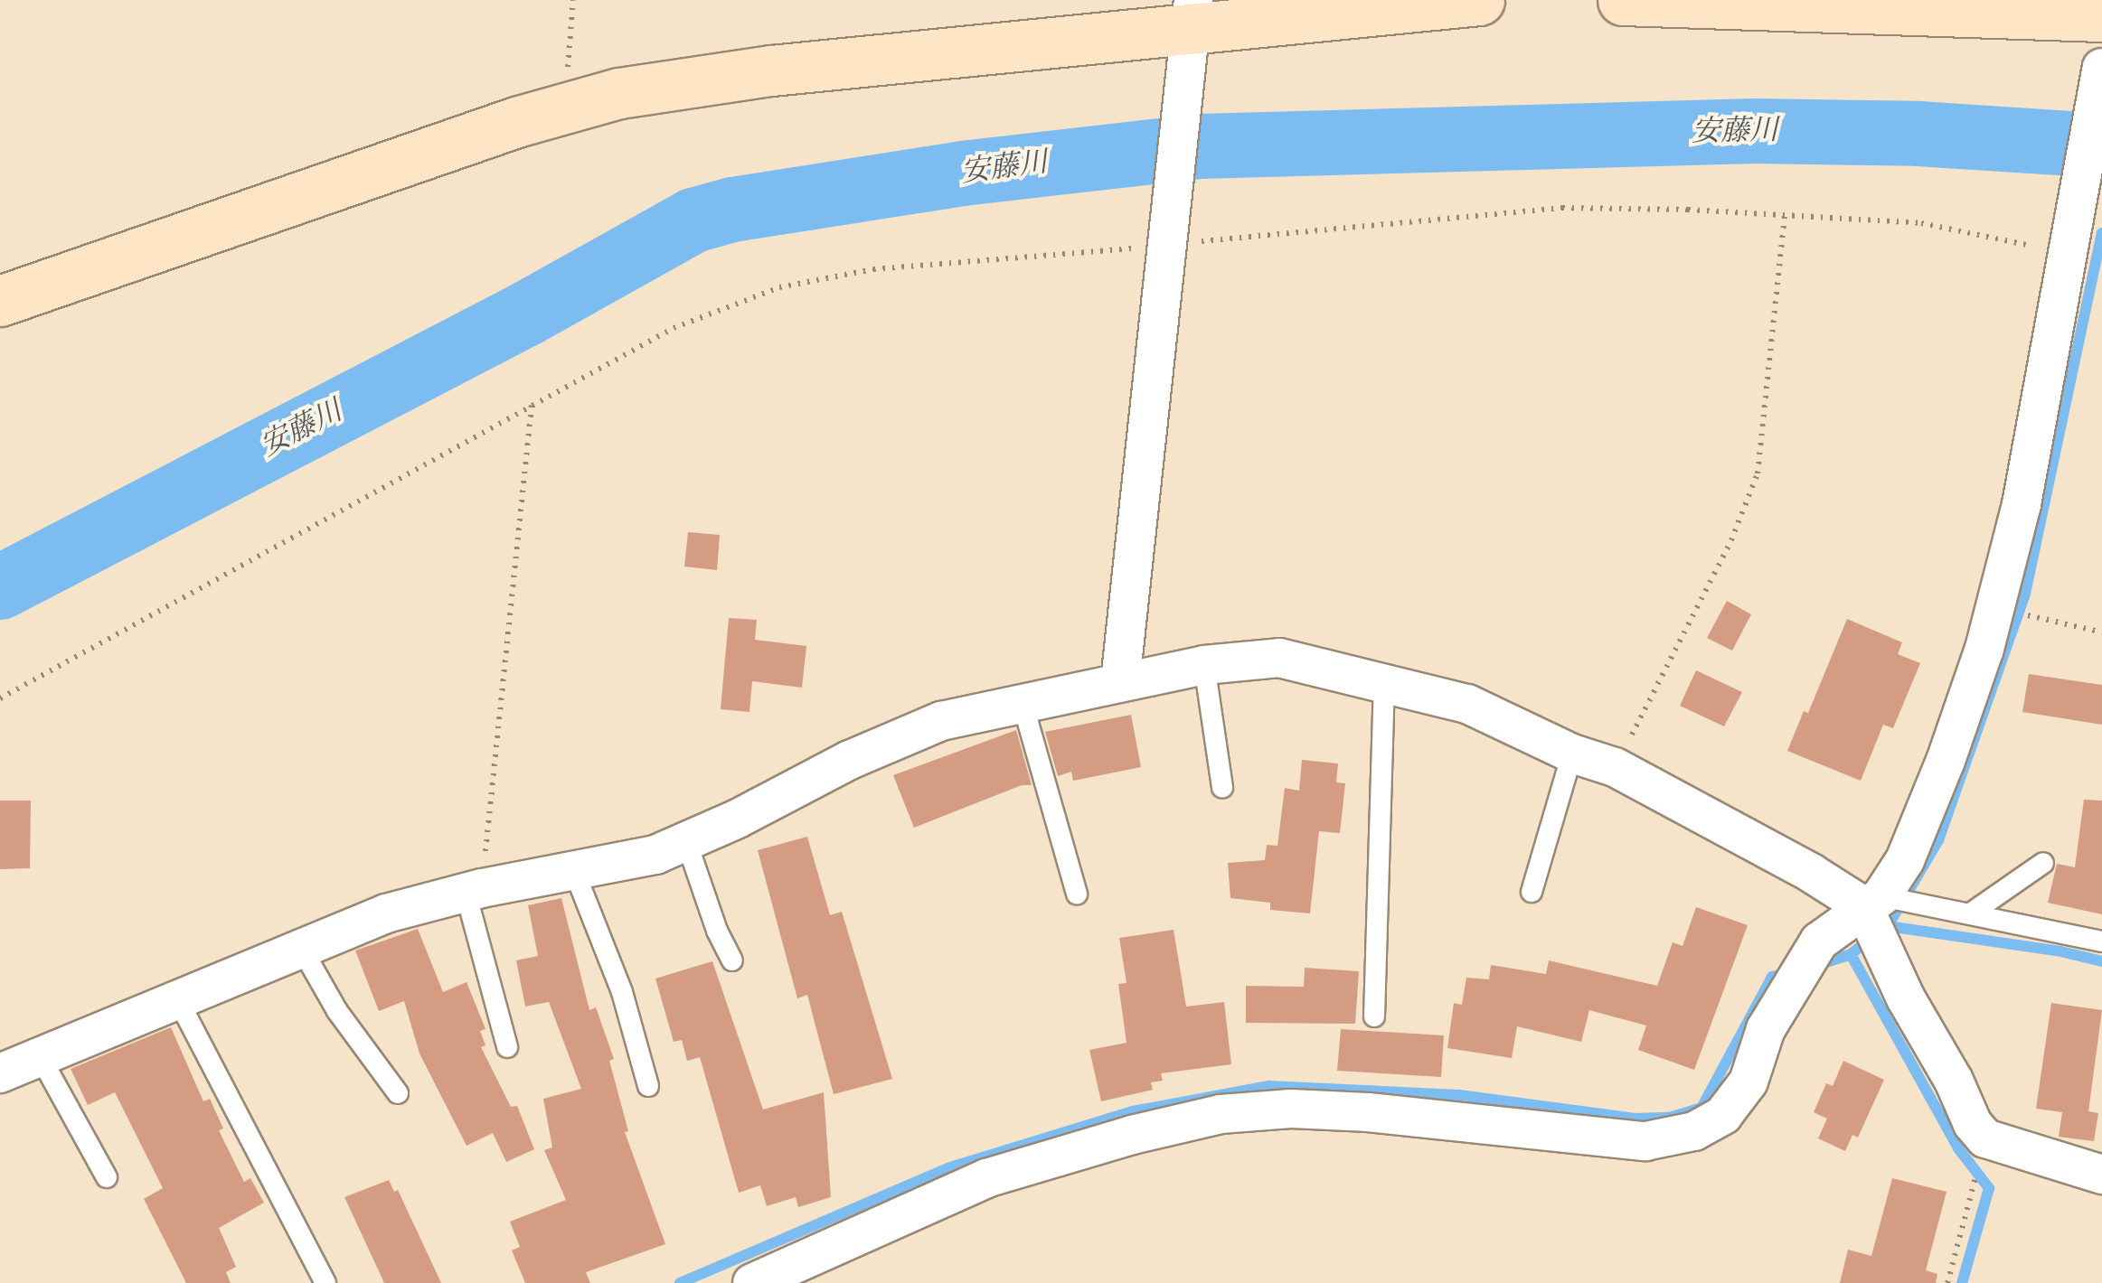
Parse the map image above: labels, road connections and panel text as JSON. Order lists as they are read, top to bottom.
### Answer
{
  "water": ["安藤川"]
}
